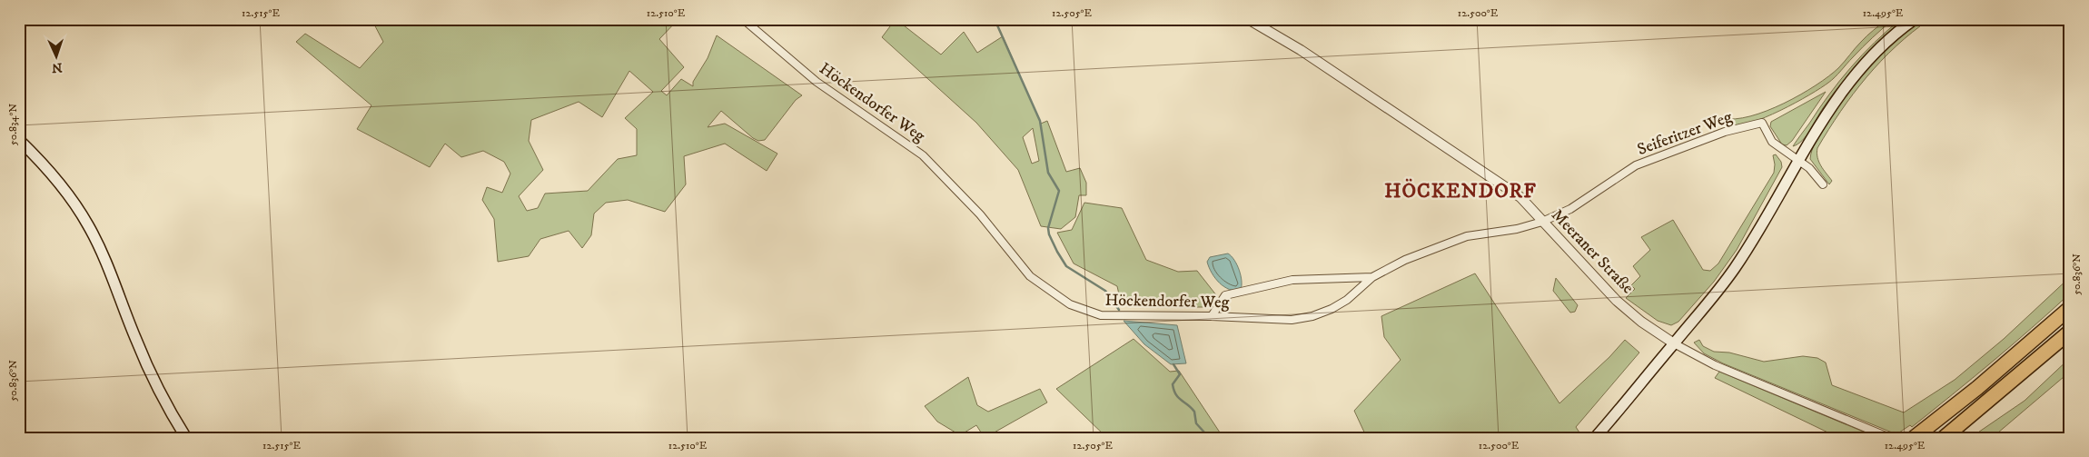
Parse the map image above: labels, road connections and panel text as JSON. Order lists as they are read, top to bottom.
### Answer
{
  "streets": {
    "street": ["Höckendorfer Weg", "Seiferitzer Weg", "Meeraner Straße"]
  },
  "crossings": [
    ["Höckendorfer Weg", "Seiferitzer Weg"],
    ["Höckendorfer Weg", "Meeraner Straße"],
    ["Seiferitzer Weg", "Meeraner Straße"]
  ],
  "districts": ["HÖCKENDORF"],
  "north": "bottom",
  "coordinates": [
    "12.515°E",
    "12.510°E",
    "12.505°E",
    "12.500°E",
    "12.495°E",
    "50.834°N",
    "50.836°N"
  ]
}
